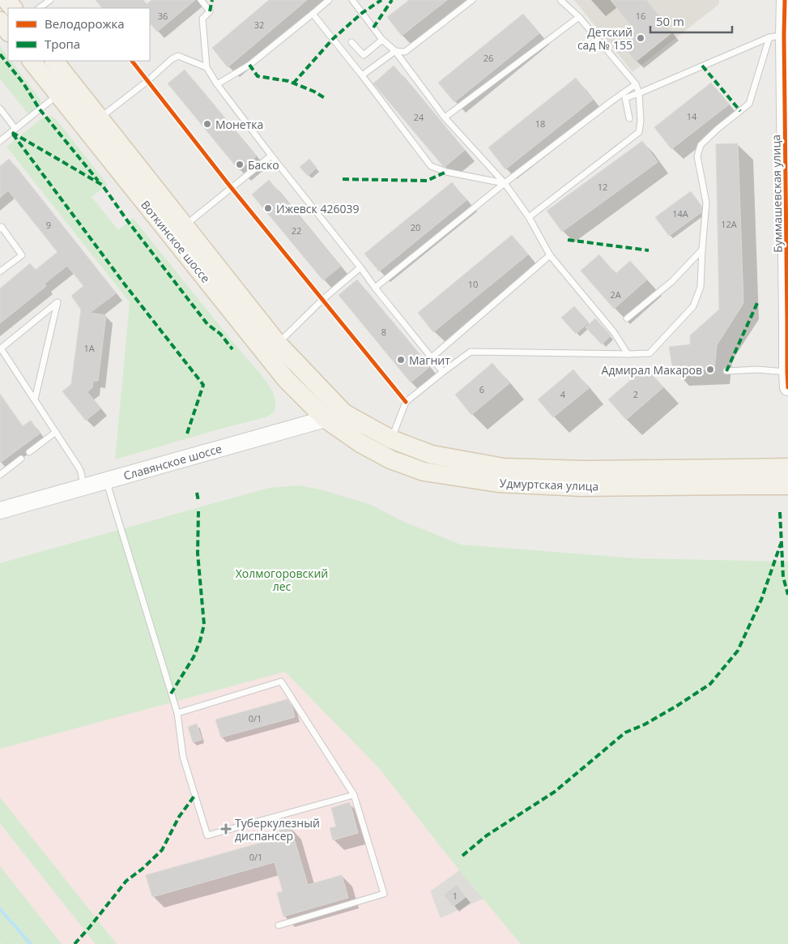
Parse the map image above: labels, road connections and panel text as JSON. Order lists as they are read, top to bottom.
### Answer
{
  "streets": {
    "main road": ["Воткинское шоссе", "Удмуртская улица"],
    "street": ["Буммашевская улица", "Славянское шоссе"]
  },
  "crossings": [
    ["Воткинское шоссе", "Славянское шоссе"],
    ["Воткинское шоссе", "Удмуртская улица"],
    ["Славянское шоссе", "Удмуртская улица"]
  ],
  "parks": ["Холмогоровский лес"],
  "places": {
    "other": [
      "Детский сад № 155",
      "Монетка",
      "Баско",
      "Ижевск 426039",
      "Магнит",
      "Адмирал Макаров"
    ],
    "health": ["Туберкулезный диспансер"]
  },
  "house_numbers": [
    "36",
    "16",
    "32",
    "26",
    "14",
    "24",
    "18",
    "12",
    "14А",
    "12А",
    "9",
    "20",
    "22",
    "10",
    "2А",
    "8",
    "1А",
    "6",
    "4",
    "2",
    "0/1",
    "0/1",
    "1"
  ],
  "legend": ["Велодорожка", "Тропа"],
  "scale_bar": "50 m"
}
